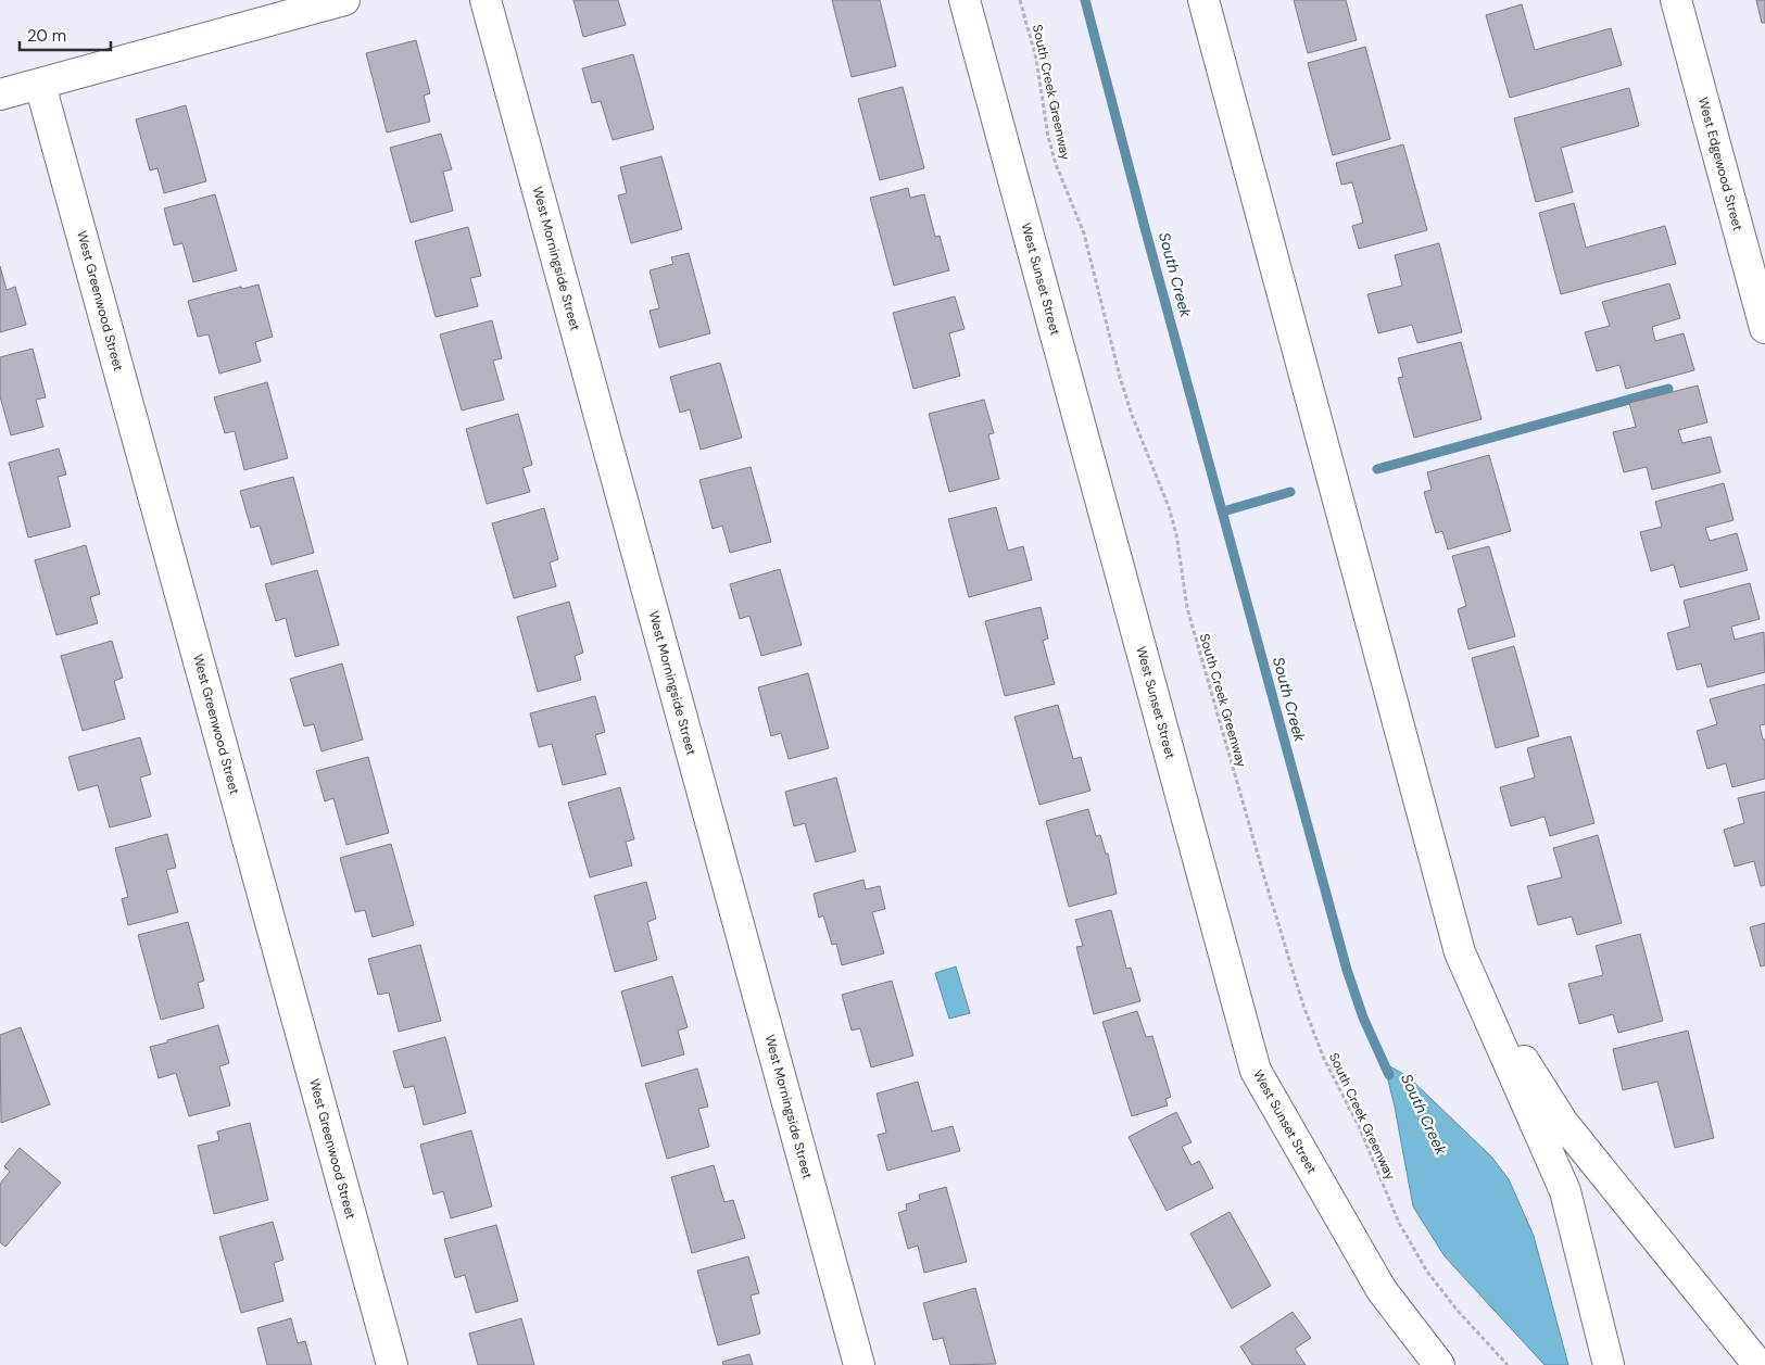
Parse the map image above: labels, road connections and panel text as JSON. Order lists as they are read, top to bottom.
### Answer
{
  "streets": {
    "street": [
      "West Edgewood Street",
      "West Morningside Street",
      "West Sunset Street",
      "West Greenwood Street"
    ],
    "path": ["South Creek Greenway"]
  },
  "water": ["South Creek"],
  "scale_bar": "20 m"
}
